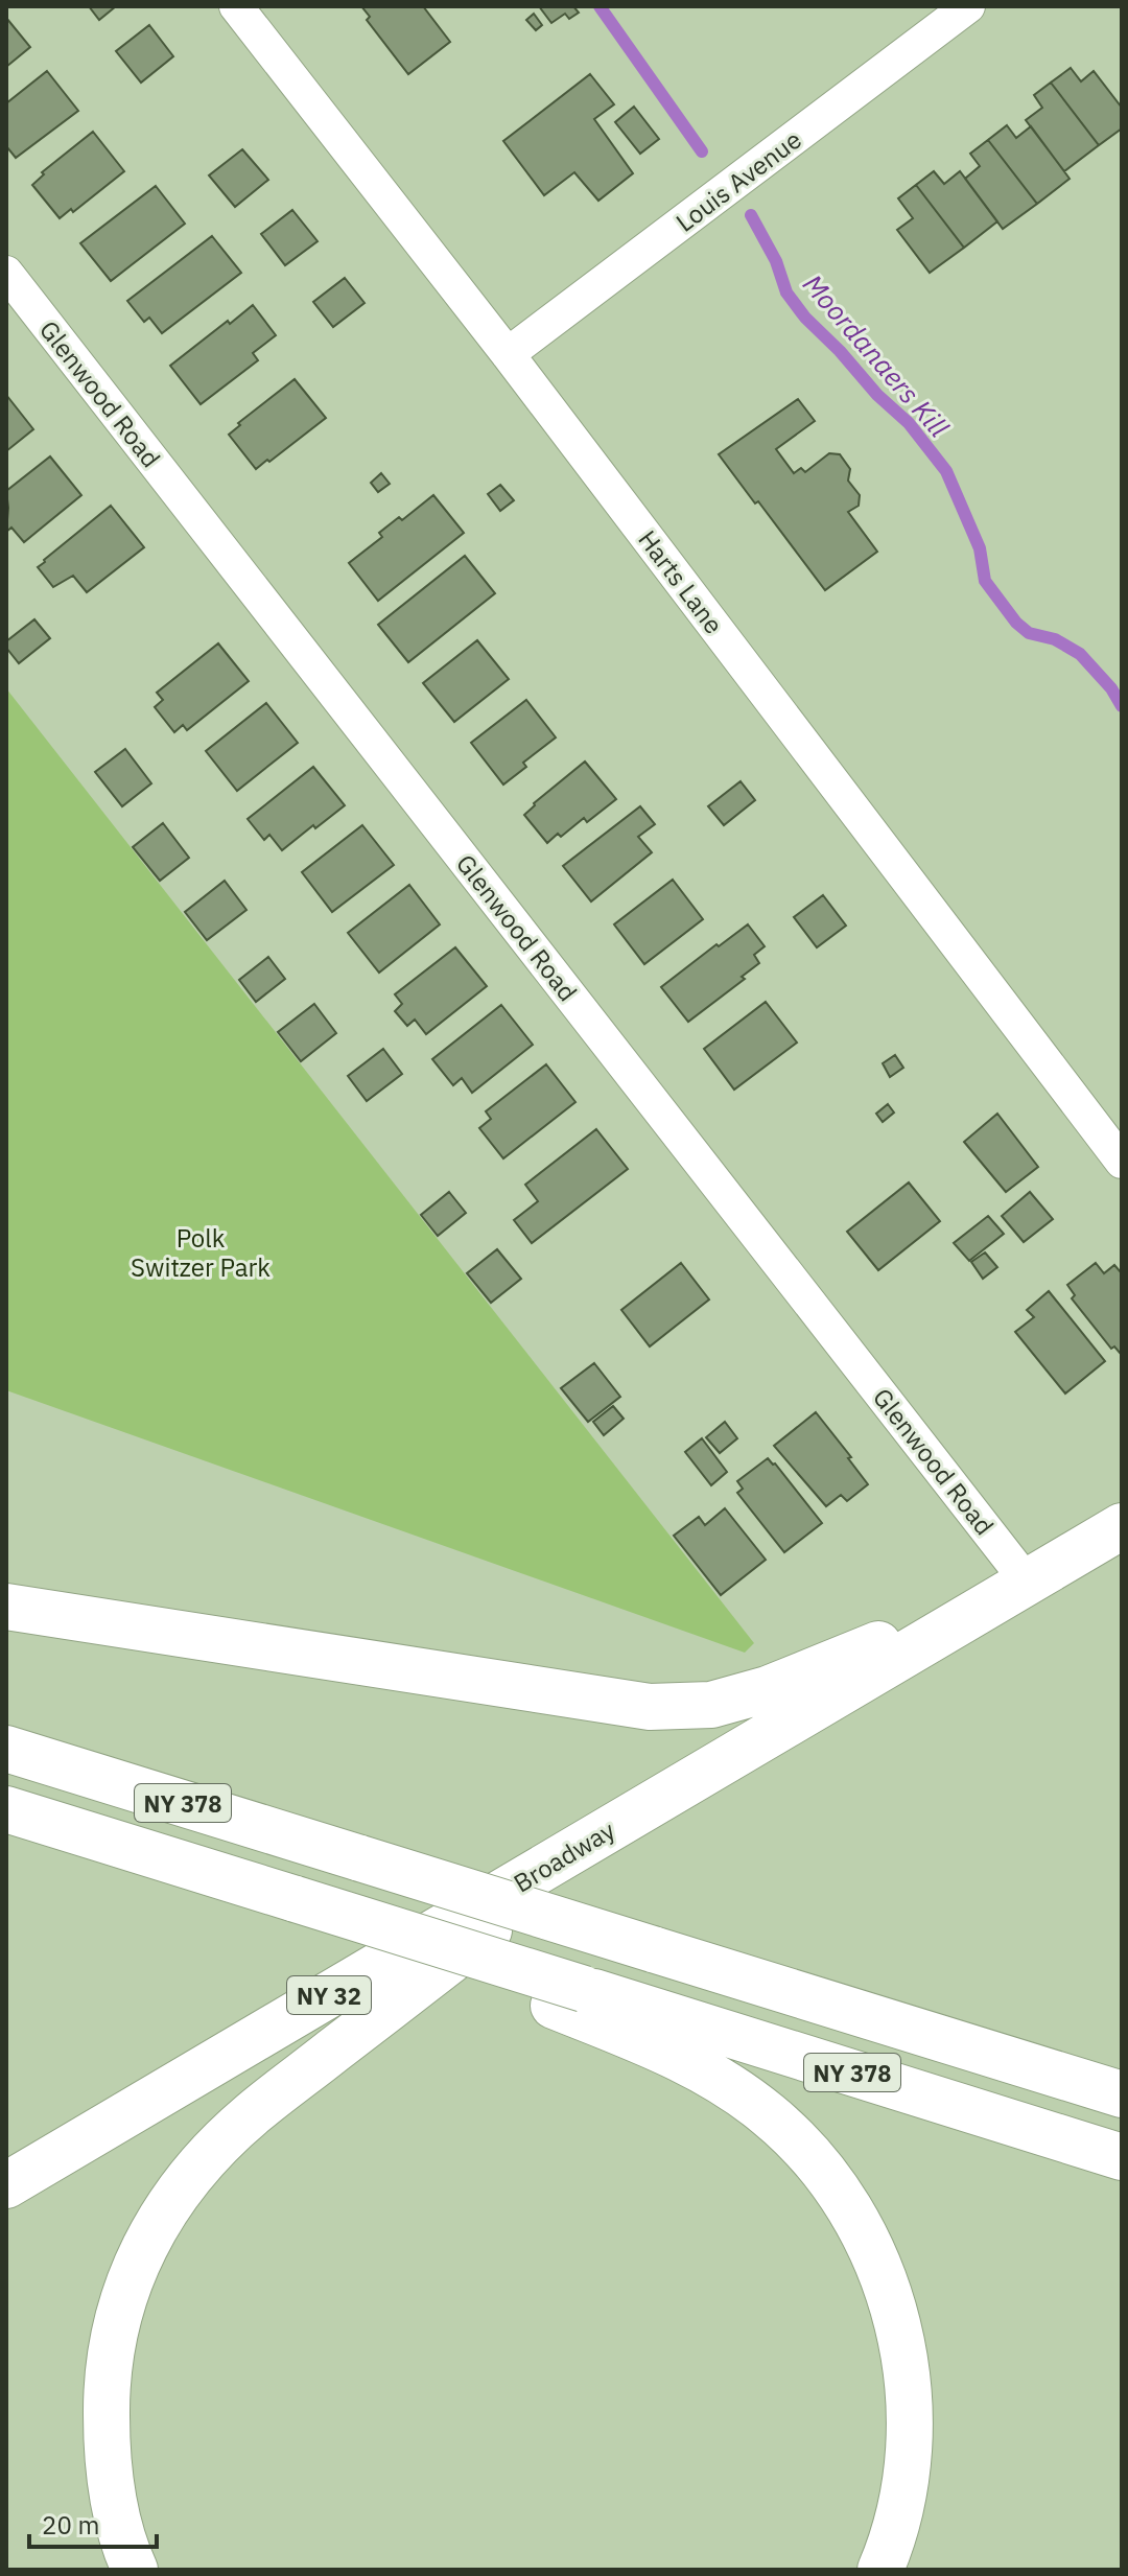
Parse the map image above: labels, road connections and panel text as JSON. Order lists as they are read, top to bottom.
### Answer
{
  "streets": {
    "main road": ["NY 378", "Broadway", "NY 32"],
    "street": ["Louis Avenue", "Glenwood Road", "Harts Lane"]
  },
  "crossings": [
    ["Louis Avenue", "Harts Lane"],
    ["Glenwood Road", "Broadway"]
  ],
  "water": ["Moordanaers Kill"],
  "parks": ["Polk Switzer Park"],
  "scale_bar": "20 m"
}
